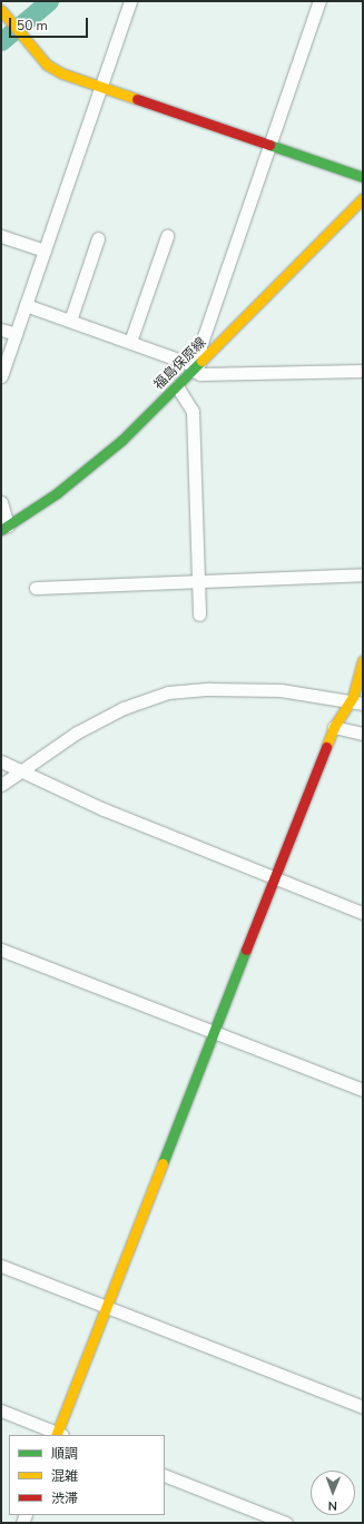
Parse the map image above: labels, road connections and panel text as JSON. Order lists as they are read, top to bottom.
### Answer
{
  "streets": {
    "street": ["福島保原線"]
  },
  "legend": ["順調", "混雑", "渋滞"],
  "scale_bar": "50 m",
  "north": "bottom"
}
